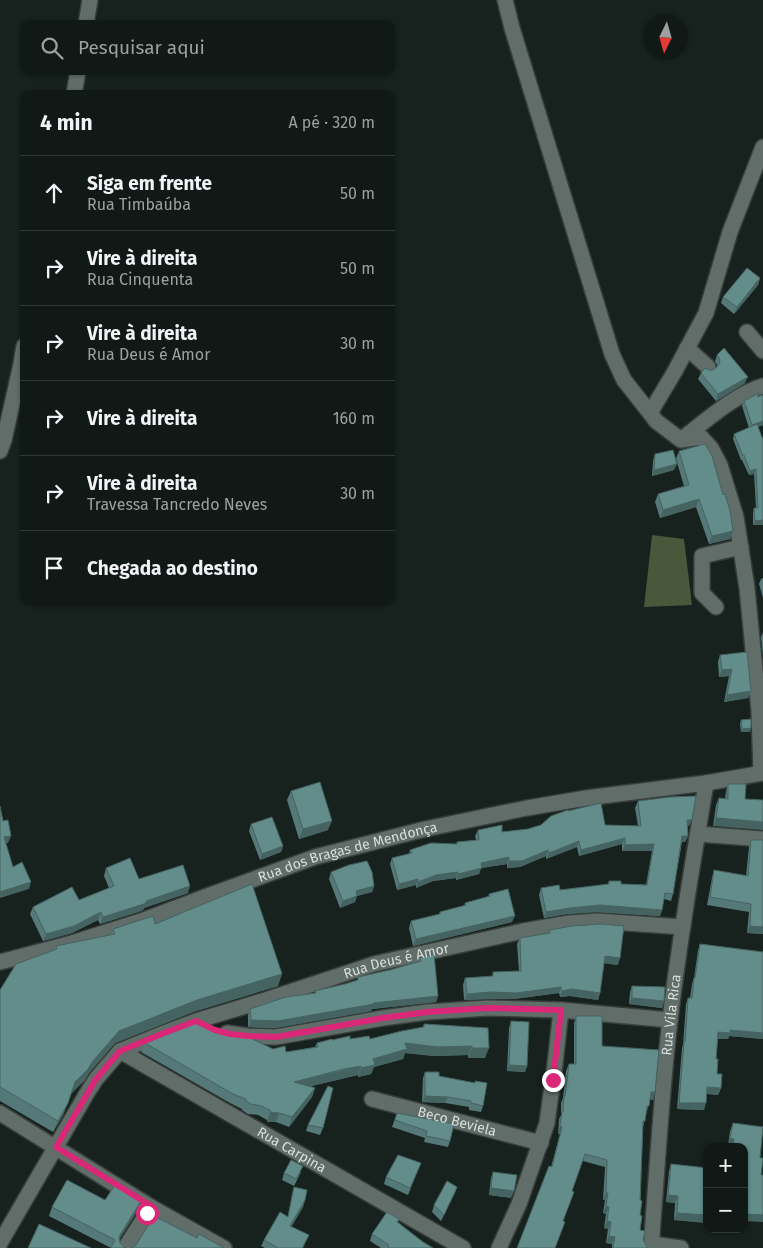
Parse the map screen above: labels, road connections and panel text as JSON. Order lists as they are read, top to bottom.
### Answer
{
  "streets": {
    "street": [
      "Rua dos Bragas de Mendonça",
      "Rua Deus é Amor",
      "Rua Vila Rica",
      "Beco Beviela",
      "Rua Carpina"
    ]
  },
  "crossings": [
    ["Rua dos Bragas de Mendonça", "Rua Vila Rica"],
    ["Rua Deus é Amor", "Rua Vila Rica"],
    ["Rua Deus é Amor", "Rua Carpina"]
  ],
  "north": "bottom",
  "page": {
    "search": "Pesquisar aqui",
    "heading": ["4 min", "A pé · 320 m"],
    "list": [
      ["Siga em frente", "Rua Timbaúba", "50 m"],
      ["Vire à direita", "Rua Cinquenta", "50 m"],
      ["Vire à direita", "Rua Deus é Amor", "30 m"],
      ["Vire à direita", "160 m"],
      ["Vire à direita", "Travessa Tancredo Neves", "30 m"],
      "Chegada ao destino"
    ],
    "map_buttons": ["+", "−"]
  }
}
